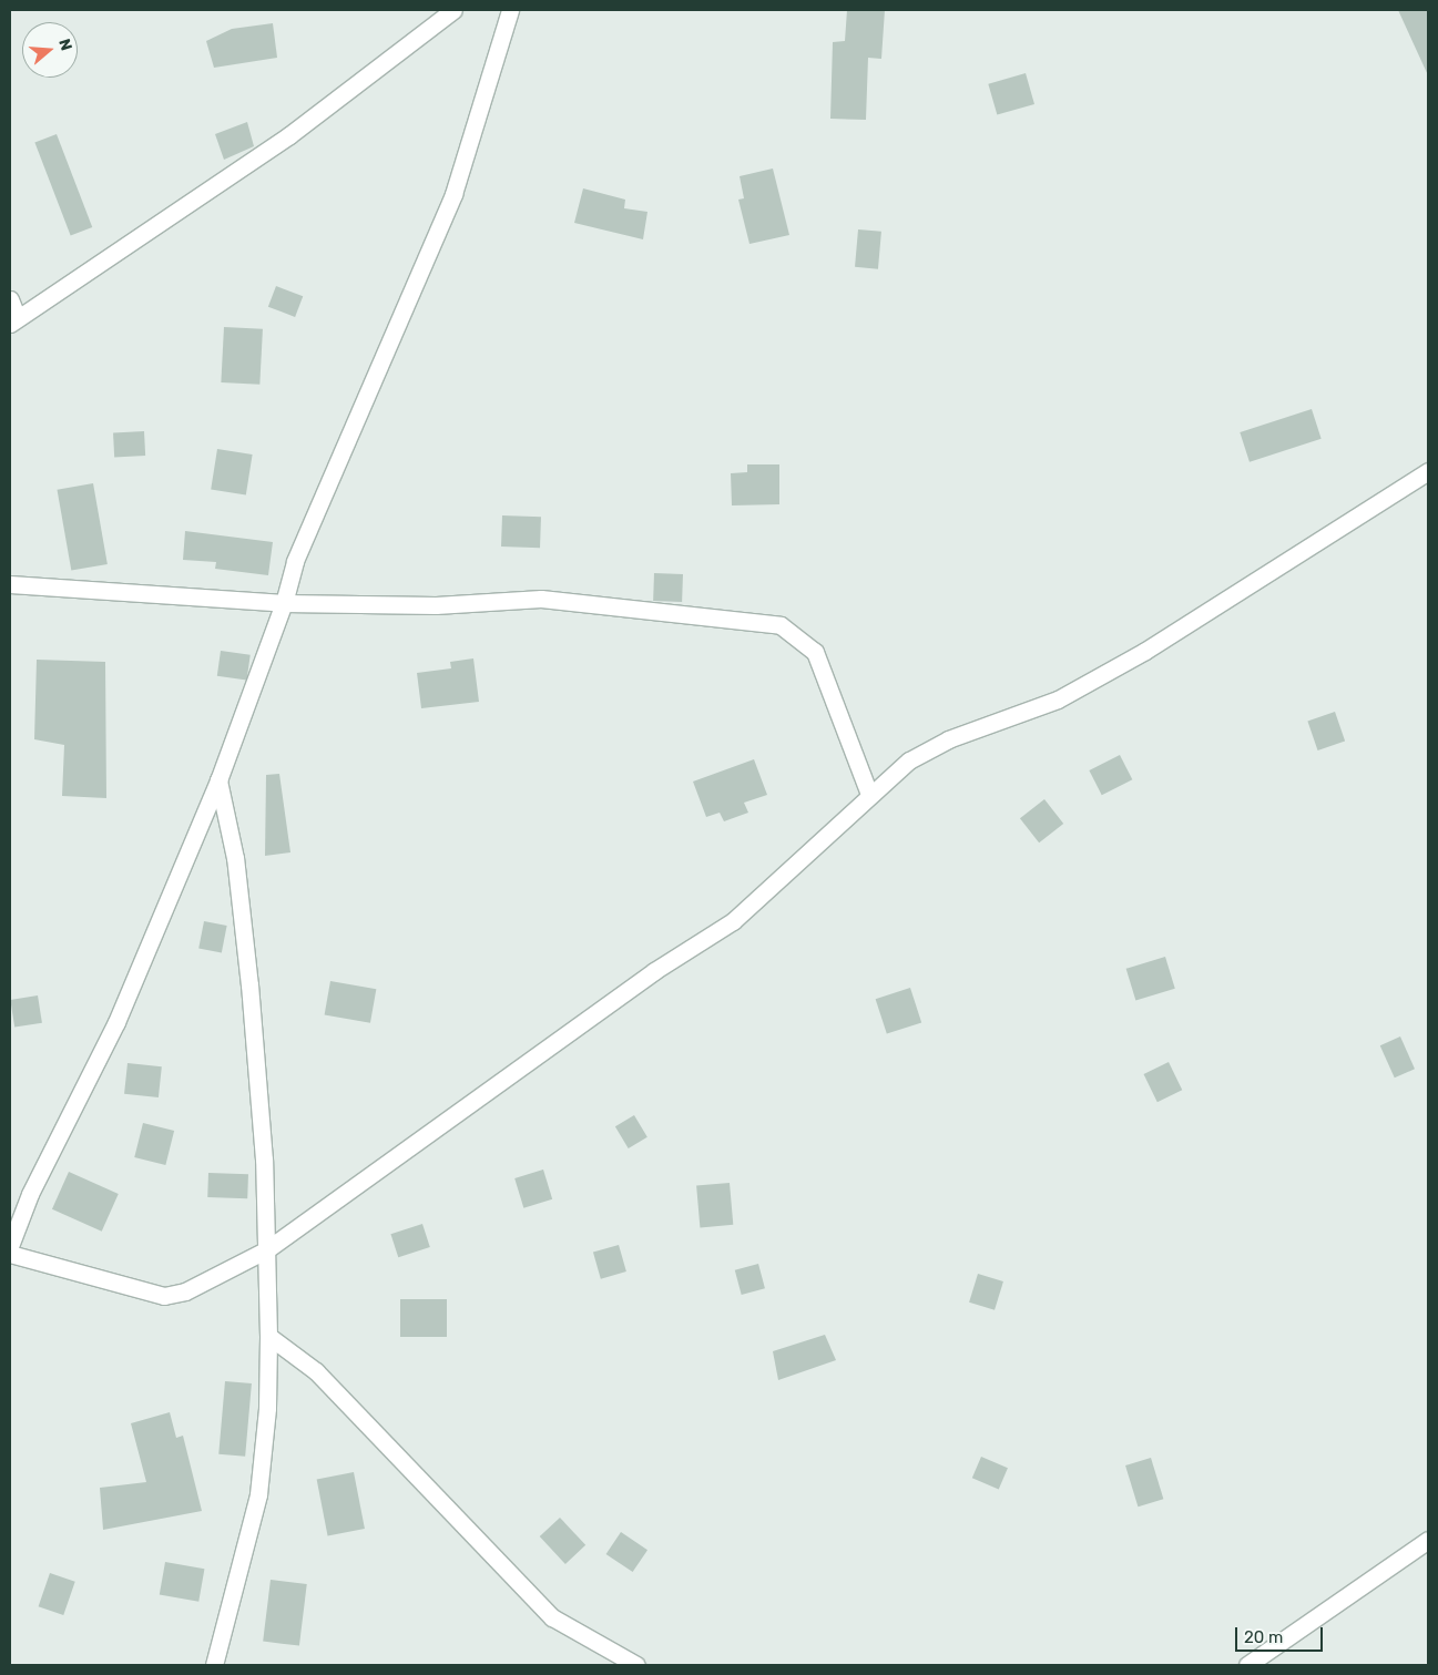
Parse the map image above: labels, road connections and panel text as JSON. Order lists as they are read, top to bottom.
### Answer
{
  "scale_bar": "20 m",
  "north": "right"
}
